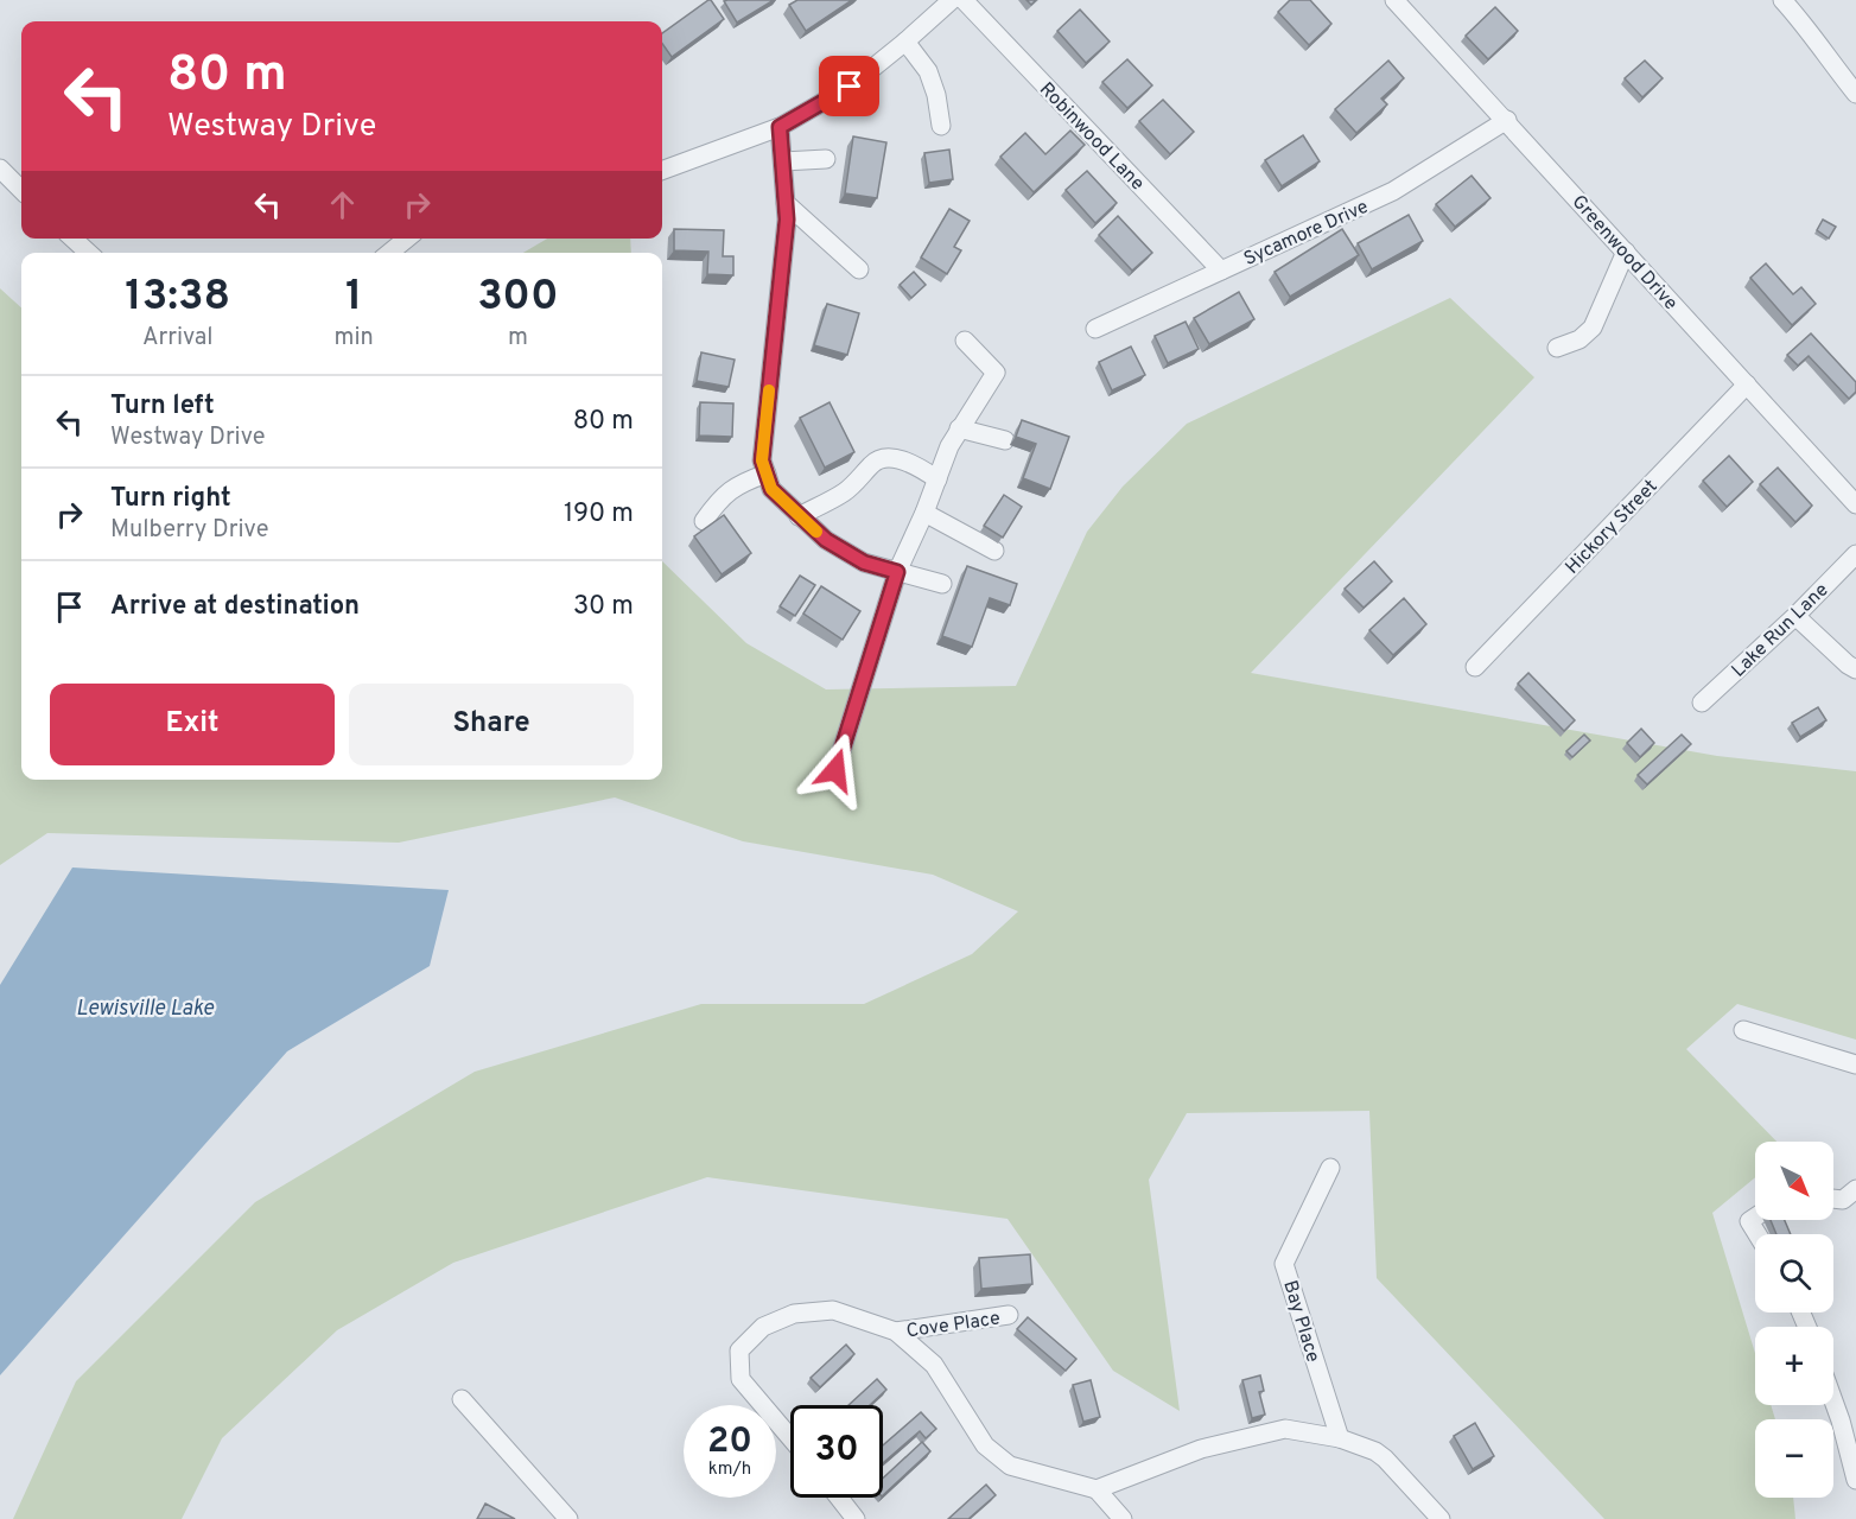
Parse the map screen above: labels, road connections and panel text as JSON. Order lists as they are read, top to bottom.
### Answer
{
  "streets": {
    "street": [
      "Robinwood Lane",
      "Sycamore Drive",
      "Greenwood Drive",
      "Hickory Street",
      "Lake Run Lane",
      "Bay Place",
      "Cove Place"
    ]
  },
  "crossings": [
    ["Robinwood Lane", "Sycamore Drive"],
    ["Sycamore Drive", "Greenwood Drive"],
    ["Greenwood Drive", "Hickory Street"]
  ],
  "water": ["Lewisville Lake"],
  "north": "bottom right",
  "page": {
    "turn": ["80 m", "Westway Drive"],
    "eta": [
      "13:38",
      "Arrival",
      "1",
      "min",
      "300",
      "m"
    ],
    "list": [
      {
        "name": "Turn left",
        "note": "Westway Drive",
        "value": "80 m"
      },
      {
        "name": "Turn right",
        "note": "Mulberry Drive",
        "value": "190 m"
      },
      {
        "name": "Arrive at destination",
        "value": "30 m"
      }
    ],
    "buttons": ["Exit", "Share"],
    "map_buttons": ["+", "−"],
    "speed": "20 km/h",
    "limit": "30"
  }
}
